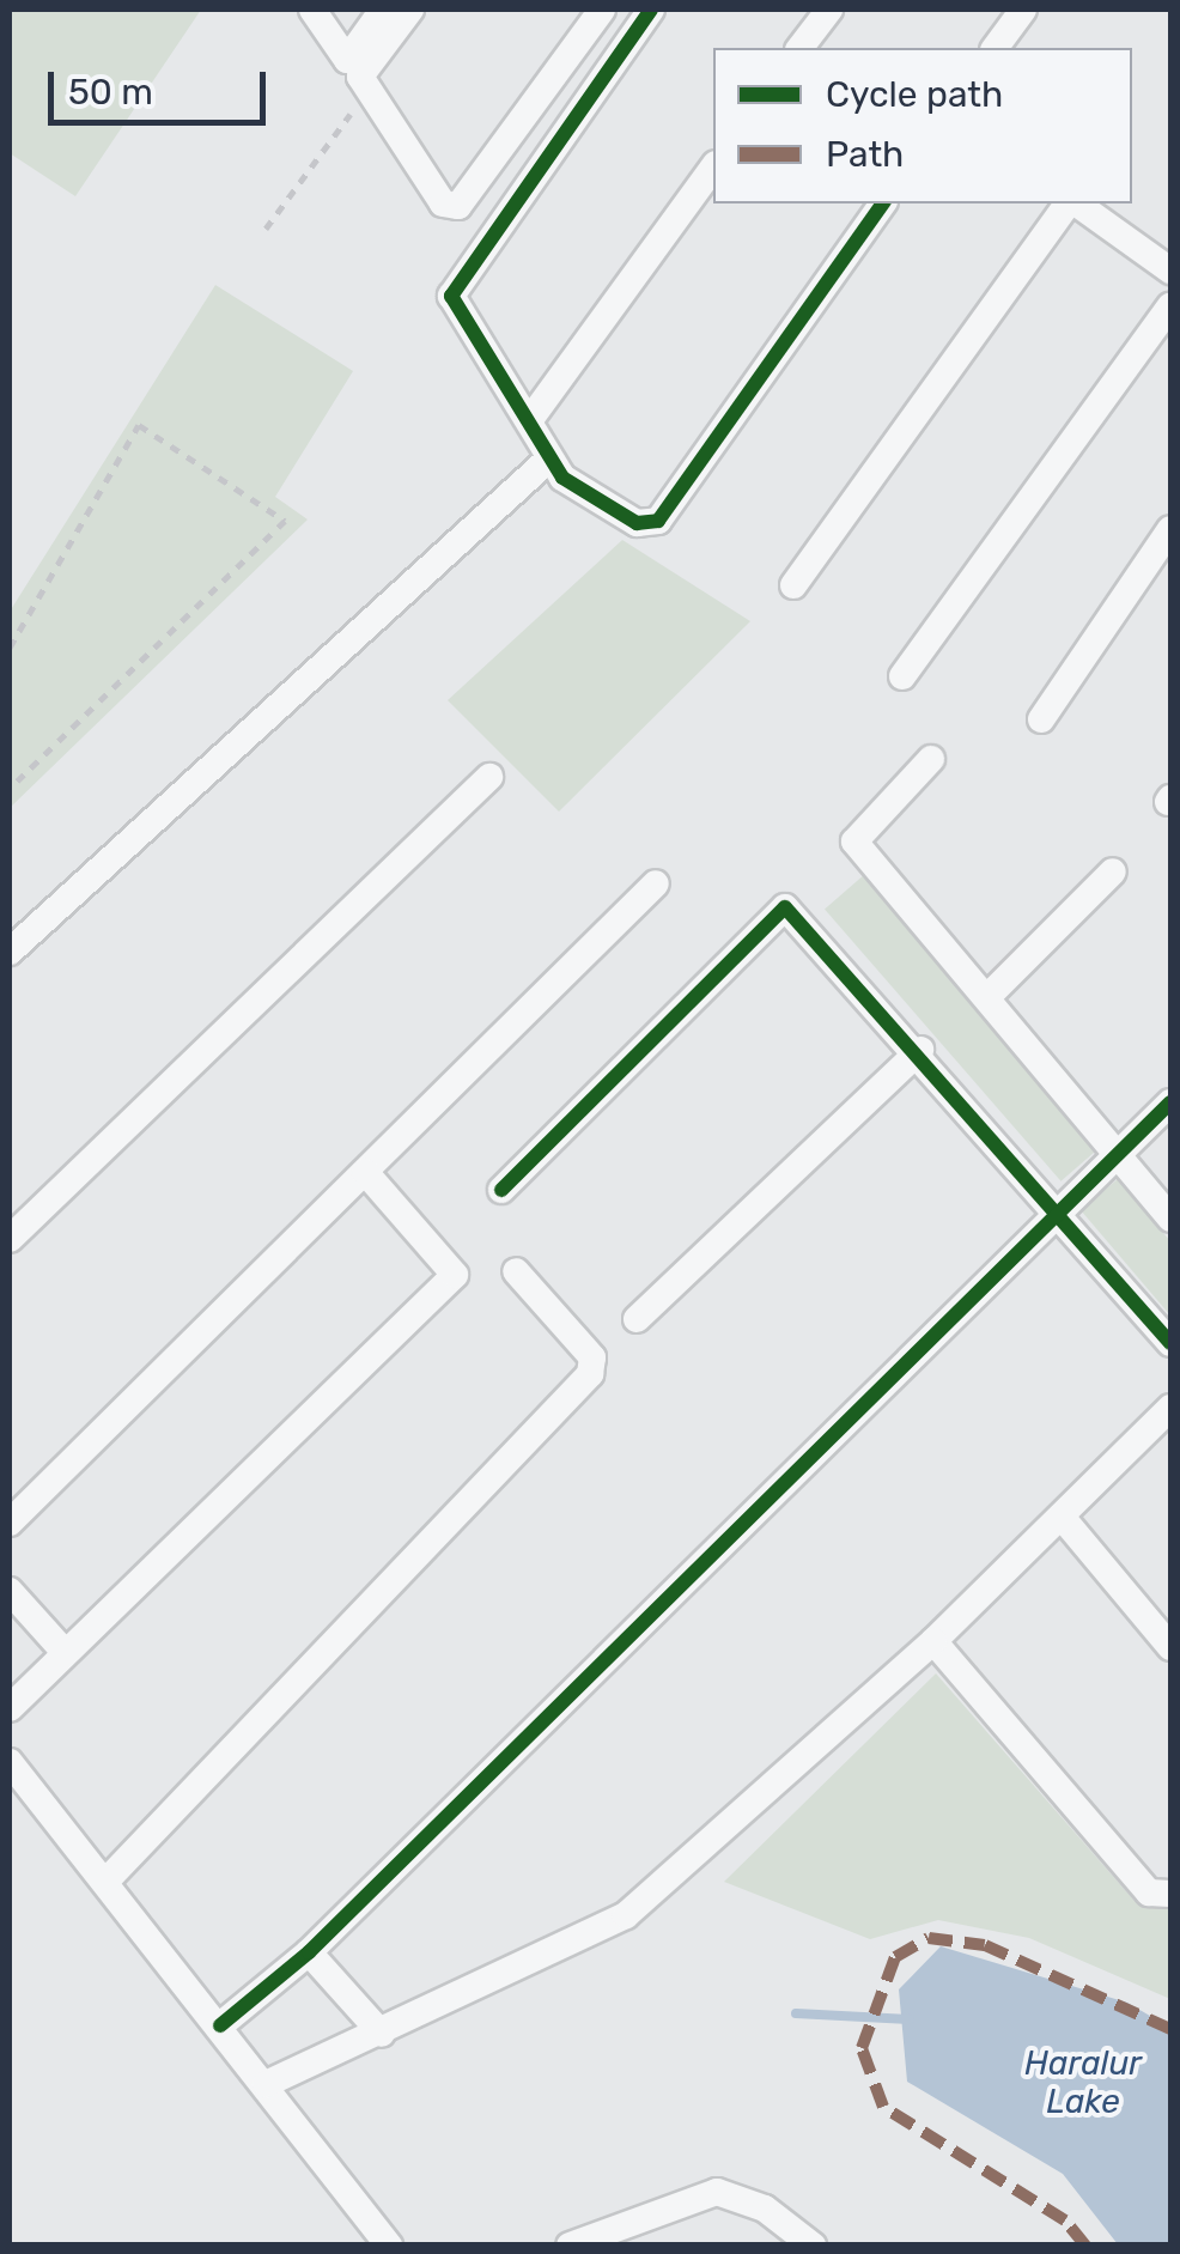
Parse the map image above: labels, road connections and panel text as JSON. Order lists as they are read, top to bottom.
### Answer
{
  "water": ["Haralur Lake"],
  "legend": ["Cycle path", "Path"],
  "scale_bar": "50 m"
}
